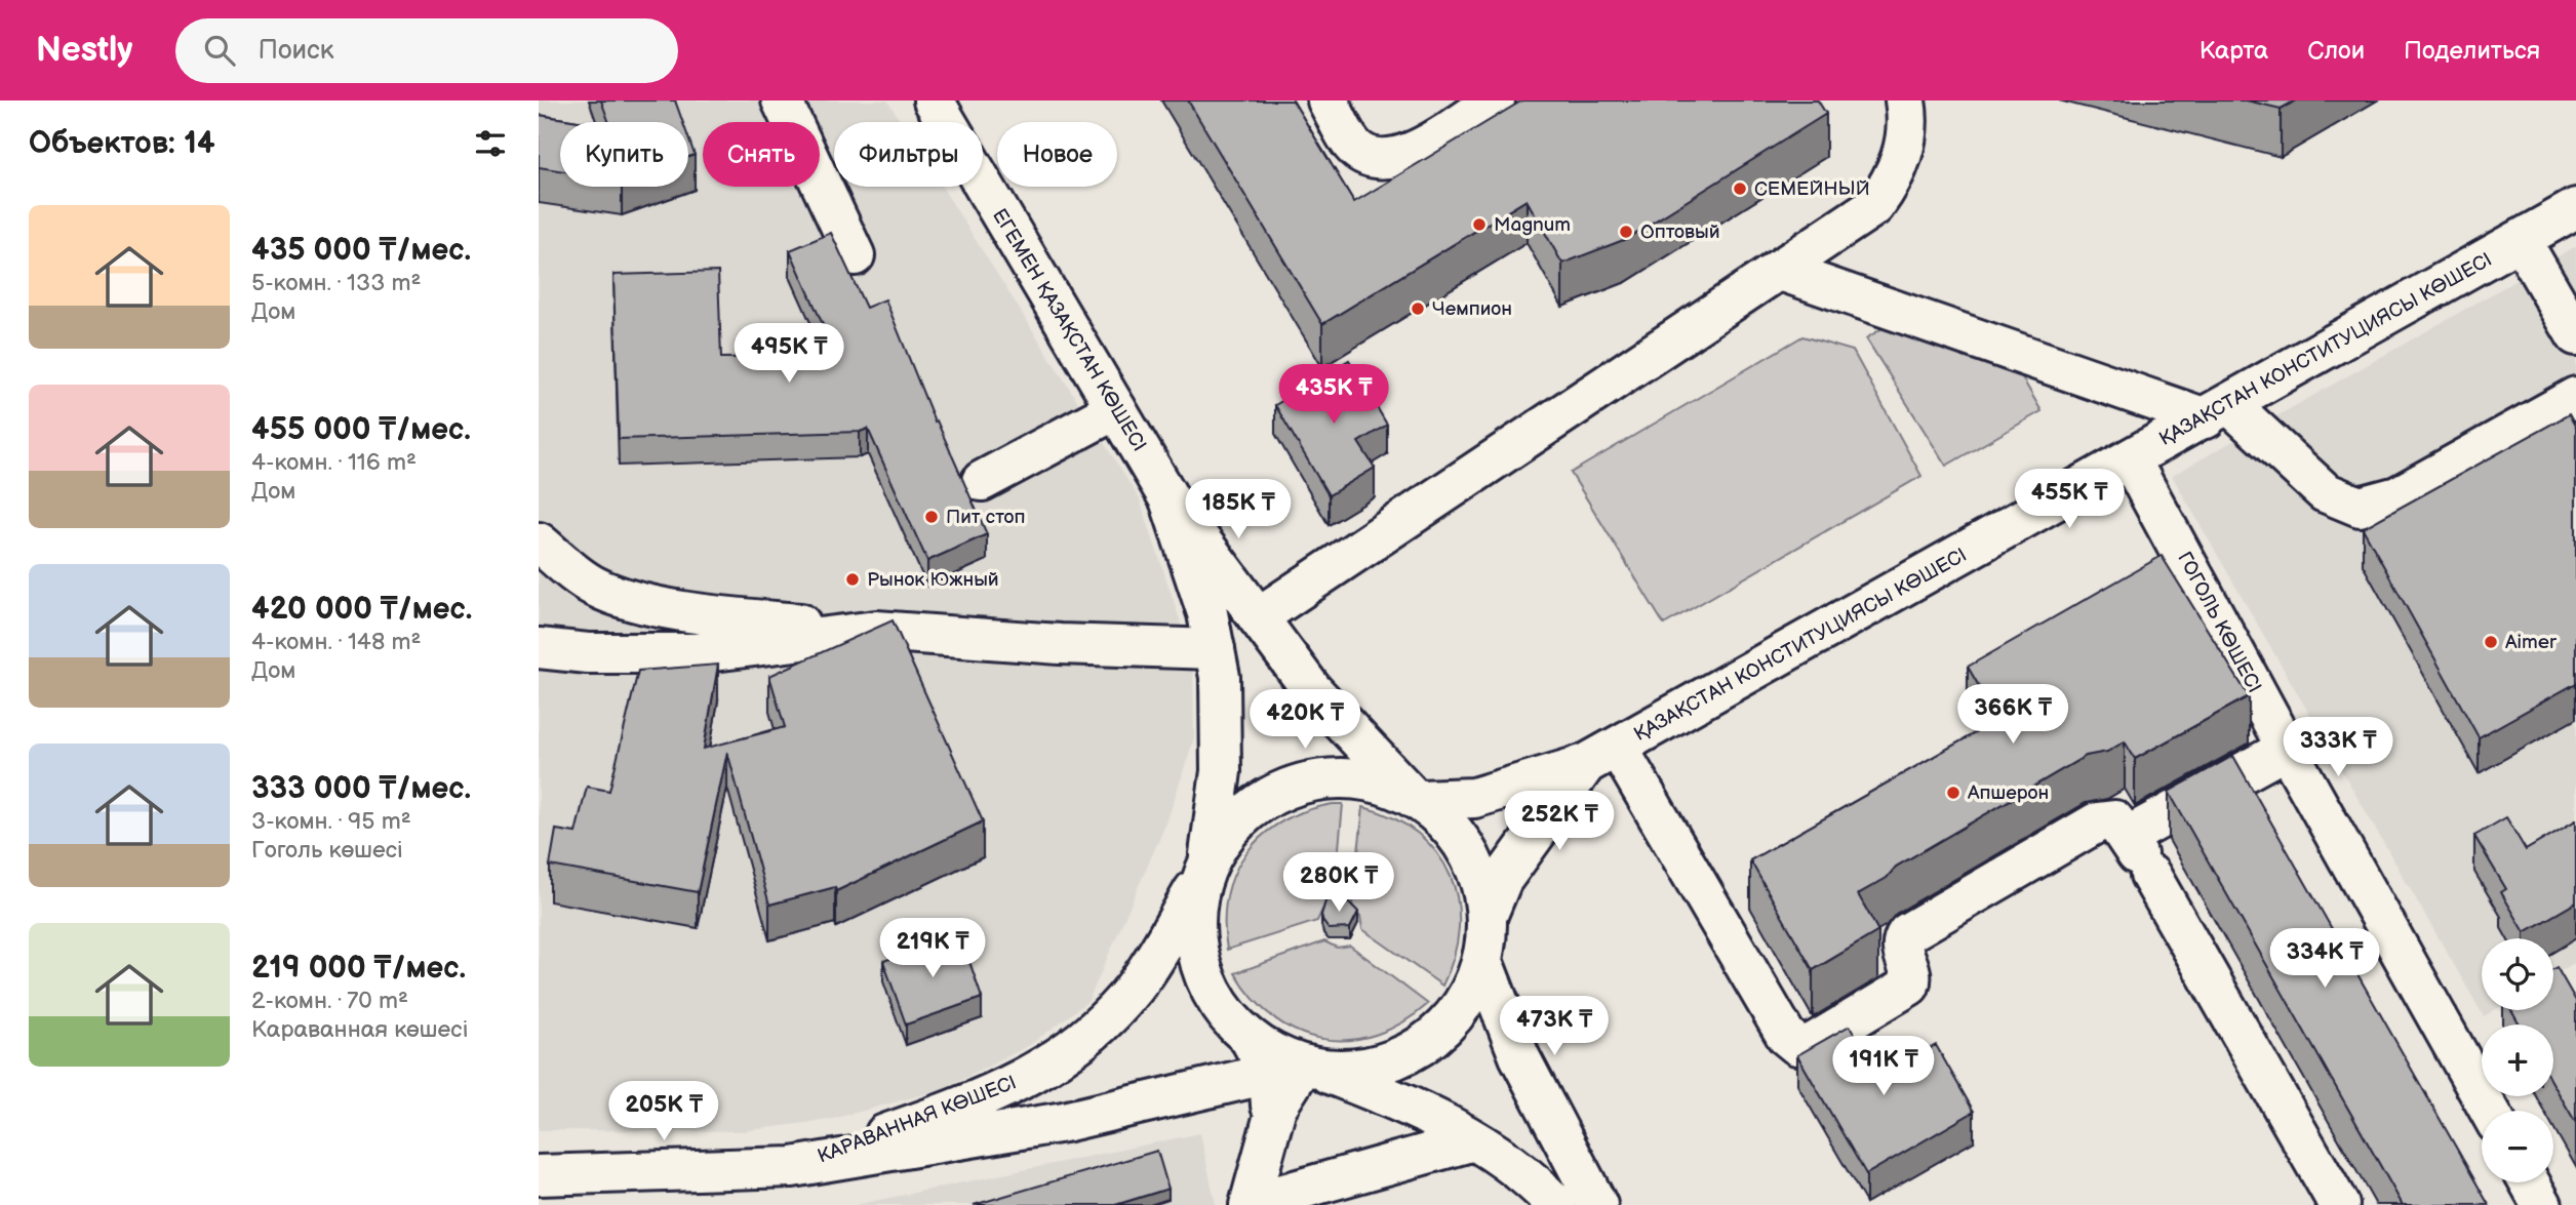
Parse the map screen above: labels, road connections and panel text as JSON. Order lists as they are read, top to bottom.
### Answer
{
  "streets": {
    "main road": [
      "ЕГЕМЕН ҚАЗАҚСТАН КӨШЕСІ",
      "ҚАЗАҚСТАН КОНСТИТУЦИЯСЫ КӨШЕСІ",
      "ГОГОЛЬ КӨШЕСІ",
      "КАРАВАННАЯ КӨШЕСІ"
    ]
  },
  "crossings": [
    ["ЕГЕМЕН ҚАЗАҚСТАН КӨШЕСІ", "КАРАВАННАЯ КӨШЕСІ"],
    ["ҚАЗАҚСТАН КОНСТИТУЦИЯСЫ КӨШЕСІ", "ГОГОЛЬ КӨШЕСІ"],
    ["ҚАЗАҚСТАН КОНСТИТУЦИЯСЫ КӨШЕСІ", "КАРАВАННАЯ КӨШЕСІ"]
  ],
  "places": [
    "СЕМЕЙНЫЙ",
    "Magnum",
    "Оптовый",
    "Чемпион",
    "Пит стоп",
    "Рынок Южный",
    "Aimer",
    "Апшерон"
  ],
  "page": {
    "header": "Nestly",
    "search": "Поиск",
    "nav": ["Карта", "Слои", "Поделиться"],
    "heading": "Объектов: 14",
    "chip": [
      "Купить",
      "Снять",
      "Фильтры",
      "Новое"
    ],
    "list": [
      {
        "name": "435 000 ₸/мес.",
        "note": "5-комн. · 133 m² · Дом"
      },
      {
        "name": "455 000 ₸/мес.",
        "note": "4-комн. · 116 m² · Дом"
      },
      {
        "name": "420 000 ₸/мес.",
        "note": "4-комн. · 148 m² · Дом"
      },
      {
        "name": "333 000 ₸/мес.",
        "note": "3-комн. · 95 m² · Гоголь көшесі"
      },
      {
        "name": "219 000 ₸/мес.",
        "note": "2-комн. · 70 m² · Караванная көшесі"
      }
    ],
    "price": [
      "495K ₸",
      "435K ₸",
      "455K ₸",
      "185K ₸",
      "366K ₸",
      "420K ₸",
      "333K ₸",
      "252K ₸",
      "280K ₸",
      "219K ₸",
      "334K ₸",
      "473K ₸",
      "191K ₸",
      "205K ₸"
    ],
    "map_buttons": ["+", "−"]
  }
}
